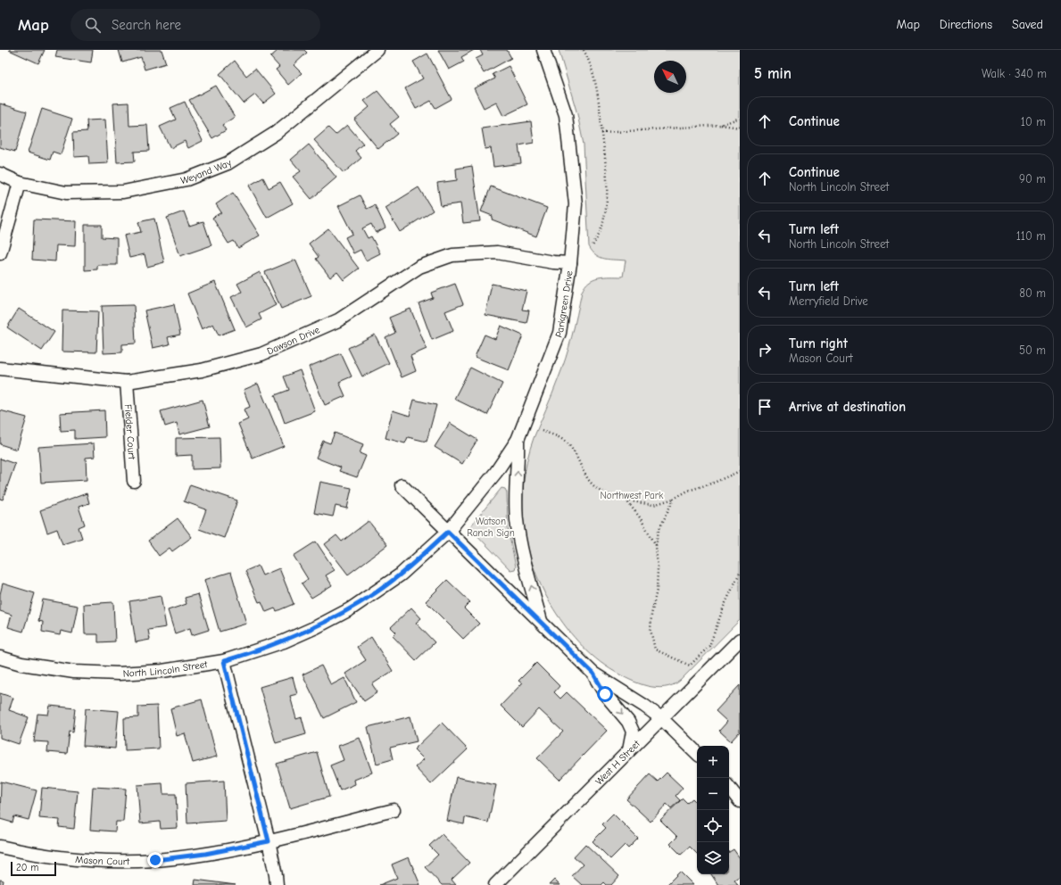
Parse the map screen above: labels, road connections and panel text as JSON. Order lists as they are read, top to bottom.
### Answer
{
  "streets": {
    "street": [
      "Weyand Way",
      "Parkgreen Drive",
      "Dawson Drive",
      "Fielder Court",
      "North Lincoln Street",
      "West H Street",
      "Mason Court"
    ]
  },
  "crossings": [
    ["Parkgreen Drive", "Dawson Drive"],
    ["Parkgreen Drive", "North Lincoln Street"],
    ["Dawson Drive", "Fielder Court"]
  ],
  "parks": ["Northwest Park", "Watson Ranch Sign"],
  "scale_bar": "20 m",
  "north": "top left",
  "page": {
    "header": "Map",
    "search": "Search here",
    "nav": ["Map", "Directions", "Saved"],
    "heading": ["5 min", "Walk · 340 m"],
    "list": [
      ["Continue", "10 m"],
      ["Continue", "North Lincoln Street", "90 m"],
      ["Turn left", "North Lincoln Street", "110 m"],
      ["Turn left", "Merryfield Drive", "80 m"],
      ["Turn right", "Mason Court", "50 m"],
      "Arrive at destination"
    ],
    "map_buttons": ["+", "−"],
    "scale": "20 m"
  }
}
